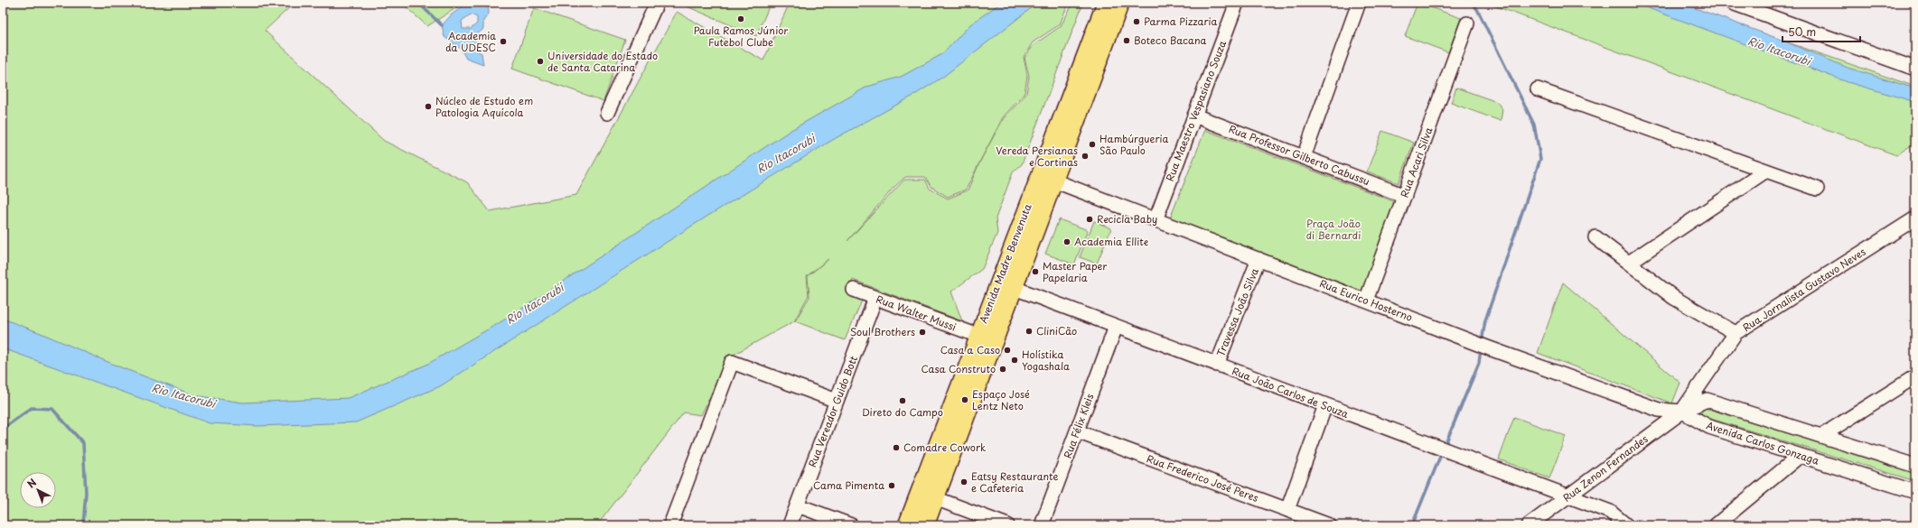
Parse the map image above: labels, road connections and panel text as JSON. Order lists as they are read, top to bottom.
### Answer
{
  "streets": {
    "main road": ["Avenida Madre Benvenuta"],
    "street": [
      "Rua Maestro Vespasiano Souza",
      "Rua Professor Gilberto Cabussu",
      "Rua Acari Silva",
      "Rua Jornalista Gustavo Neves",
      "Rua Eurico Hosterno",
      "Travessa João Silva",
      "Rua Walter Mussi",
      "Rua João Carlos de Souza",
      "Rua Vereador Guido Bott",
      "Rua Félix Kleis",
      "Avenida Carlos Gonzaga",
      "Rua Zenon Fernandes",
      "Rua Frederico José Peres"
    ]
  },
  "crossings": [
    ["Rua Maestro Vespasiano Souza", "Rua Professor Gilberto Cabussu"],
    ["Rua Maestro Vespasiano Souza", "Rua Eurico Hosterno"],
    ["Rua Professor Gilberto Cabussu", "Rua Acari Silva"],
    ["Rua Acari Silva", "Rua Eurico Hosterno"],
    ["Avenida Madre Benvenuta", "Rua Eurico Hosterno"],
    ["Avenida Madre Benvenuta", "Rua Walter Mussi"],
    ["Avenida Madre Benvenuta", "Rua João Carlos de Souza"],
    ["Rua Jornalista Gustavo Neves", "Rua Eurico Hosterno"],
    ["Rua Jornalista Gustavo Neves", "Avenida Carlos Gonzaga"],
    ["Rua Jornalista Gustavo Neves", "Rua Zenon Fernandes"],
    ["Rua Eurico Hosterno", "Travessa João Silva"],
    ["Rua Eurico Hosterno", "Avenida Carlos Gonzaga"],
    ["Rua Eurico Hosterno", "Rua Zenon Fernandes"],
    ["Travessa João Silva", "Rua João Carlos de Souza"],
    ["Rua Walter Mussi", "Rua Vereador Guido Bott"],
    ["Rua João Carlos de Souza", "Rua Félix Kleis"],
    ["Rua João Carlos de Souza", "Rua Zenon Fernandes"],
    ["Rua Félix Kleis", "Rua Frederico José Peres"],
    ["Avenida Carlos Gonzaga", "Rua Zenon Fernandes"]
  ],
  "water": ["Rio Itacorubi"],
  "parks": ["Praça João di Bernardi"],
  "places": [
    "Paula Ramos Júnior Futebol Clube",
    "Parma Pizzaria",
    "Boteco Bacana",
    "Academia da UDESC",
    "Universidade do Estado de Santa Catarina",
    "Núcleo de Estudo em Patologia Aquícola",
    "Hambúrgueria São Paulo",
    "Vereda Persianas e Cortinas",
    "Recicla Baby",
    "Academia Ellite",
    "Master Paper Papelaria",
    "CliniCão",
    "Soul Brothers",
    "Casa a Caso",
    "Holístika Yogashala",
    "Casa Construto",
    "Espaço José Lentz Neto",
    "Direto do Campo",
    "Comadre Cowork",
    "Eatsy Restaurante e Cafeteria",
    "Cama Pimenta"
  ],
  "scale_bar": "50 m",
  "north": "top left"
}
